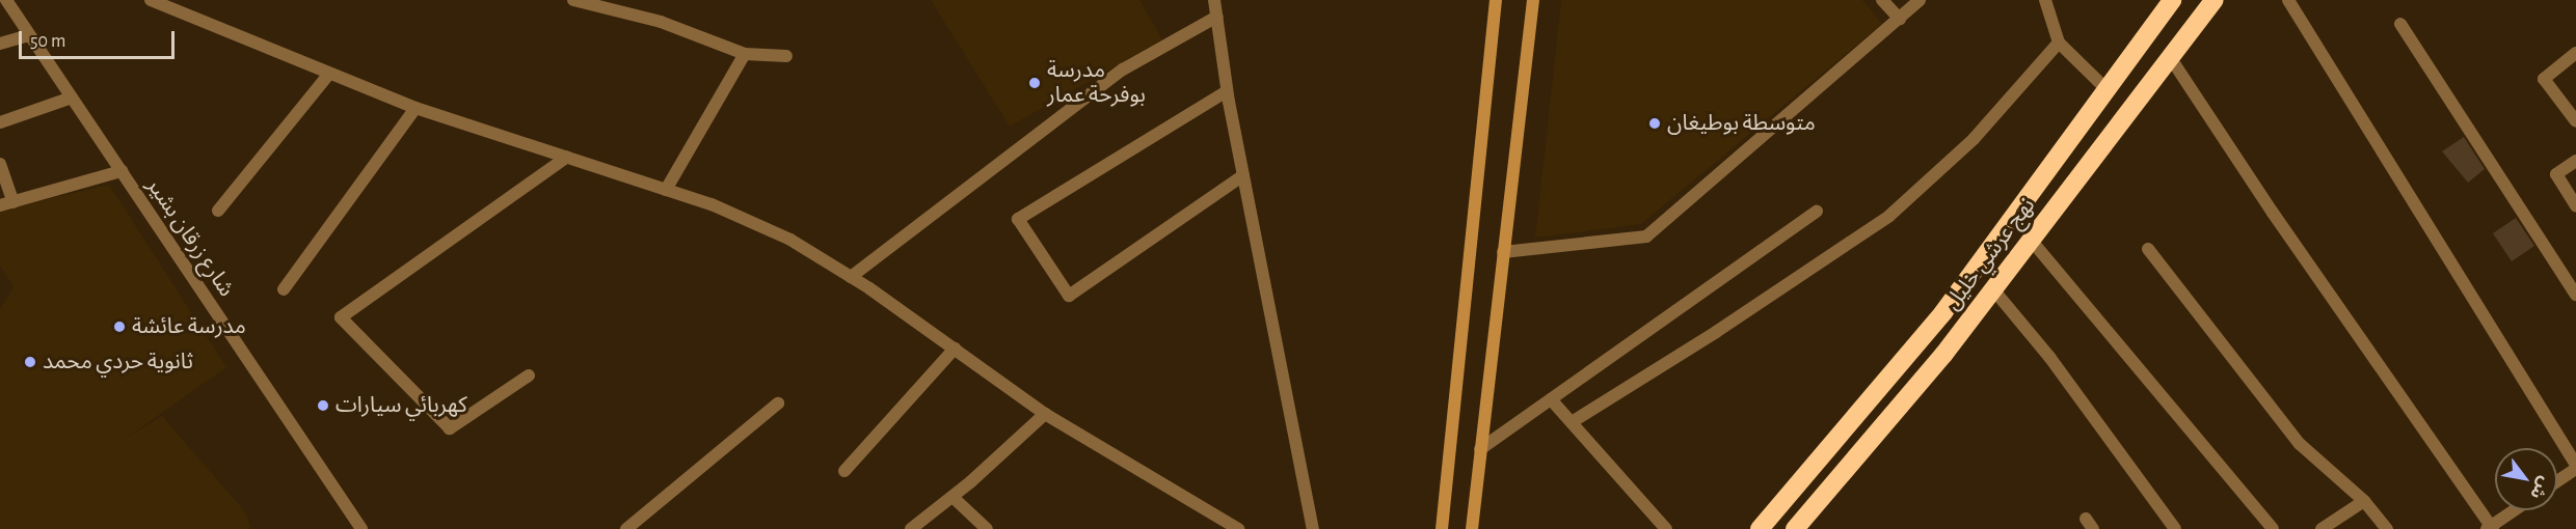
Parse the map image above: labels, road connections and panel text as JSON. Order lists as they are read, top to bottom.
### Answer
{
  "streets": {
    "highway": ["نهج عرشي خليل"],
    "street": ["شارع زرقان بشير"]
  },
  "places": [
    "مدرسة بوفرحة عمار",
    "متوسطة بوطيغان",
    "مدرسة عائشة",
    "ثانوية حردي محمد",
    "كهربائي سيارات"
  ],
  "scale_bar": "50 m",
  "north": "bottom right"
}
